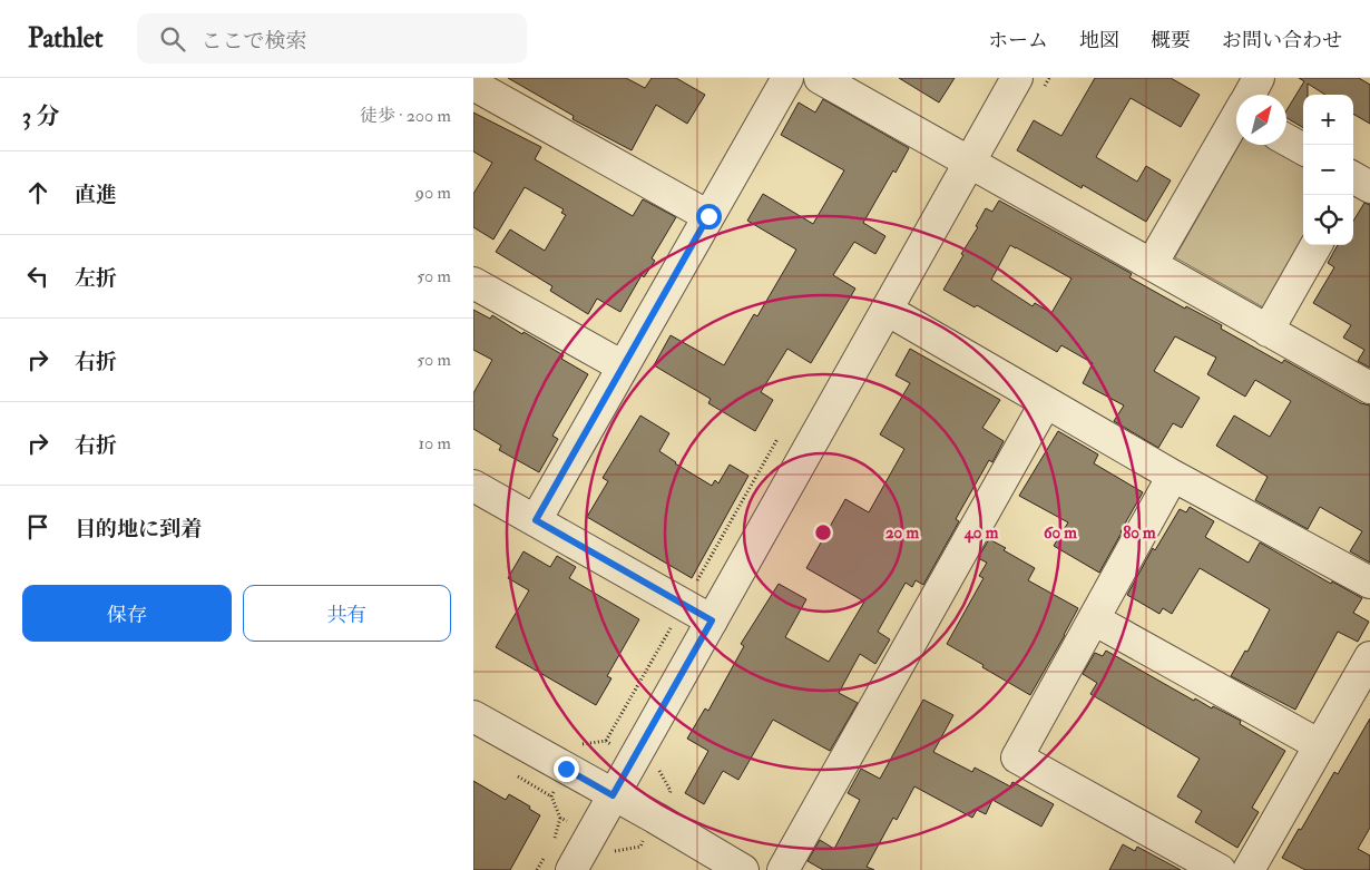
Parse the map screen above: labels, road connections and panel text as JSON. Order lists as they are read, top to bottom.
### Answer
{
  "north": "top right",
  "page": {
    "header": "Pathlet",
    "search": "ここで検索",
    "nav": [
      "ホーム",
      "地図",
      "概要",
      "お問い合わせ"
    ],
    "heading": ["3 分", "徒歩 · 200 m"],
    "map_buttons": ["+", "−"],
    "list": [
      ["直進", "90 m"],
      ["左折", "50 m"],
      ["右折", "50 m"],
      ["右折", "10 m"],
      "目的地に到着"
    ],
    "buttons": ["保存", "共有"]
  },
  "rings": [
    "20 m",
    "40 m",
    "60 m",
    "80 m"
  ]
}
